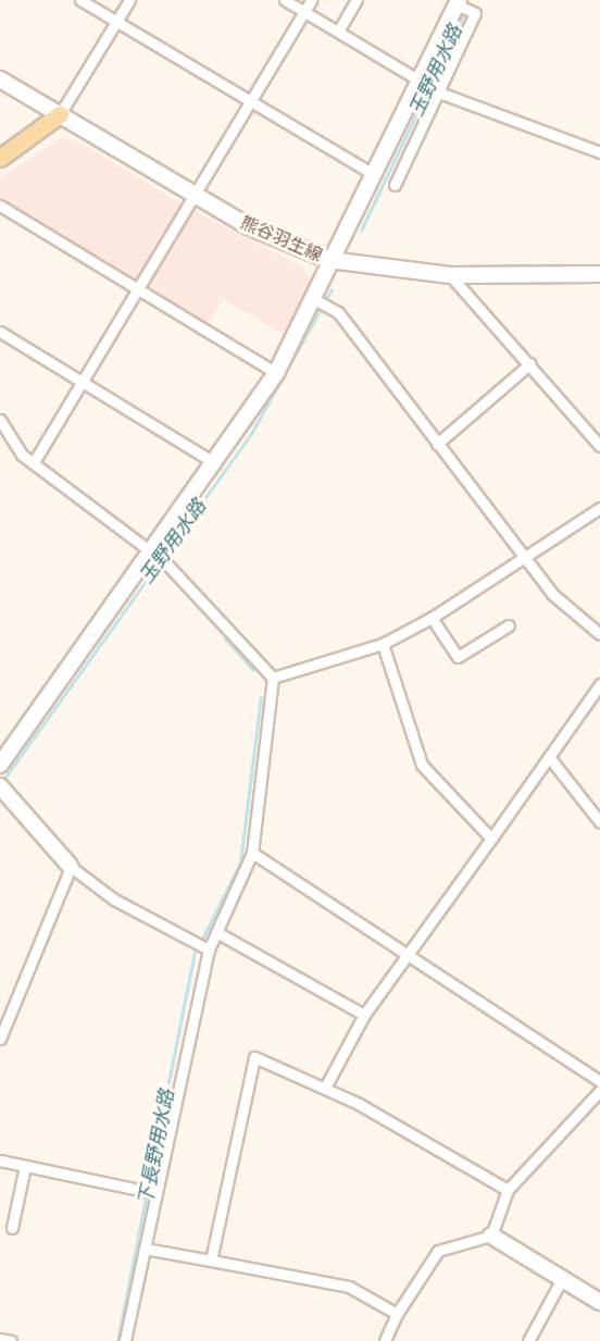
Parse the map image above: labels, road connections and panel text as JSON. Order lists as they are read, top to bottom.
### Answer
{
  "streets": {
    "street": ["熊谷羽生線"]
  },
  "water": ["玉野用水路", "下長野用水路"]
}
